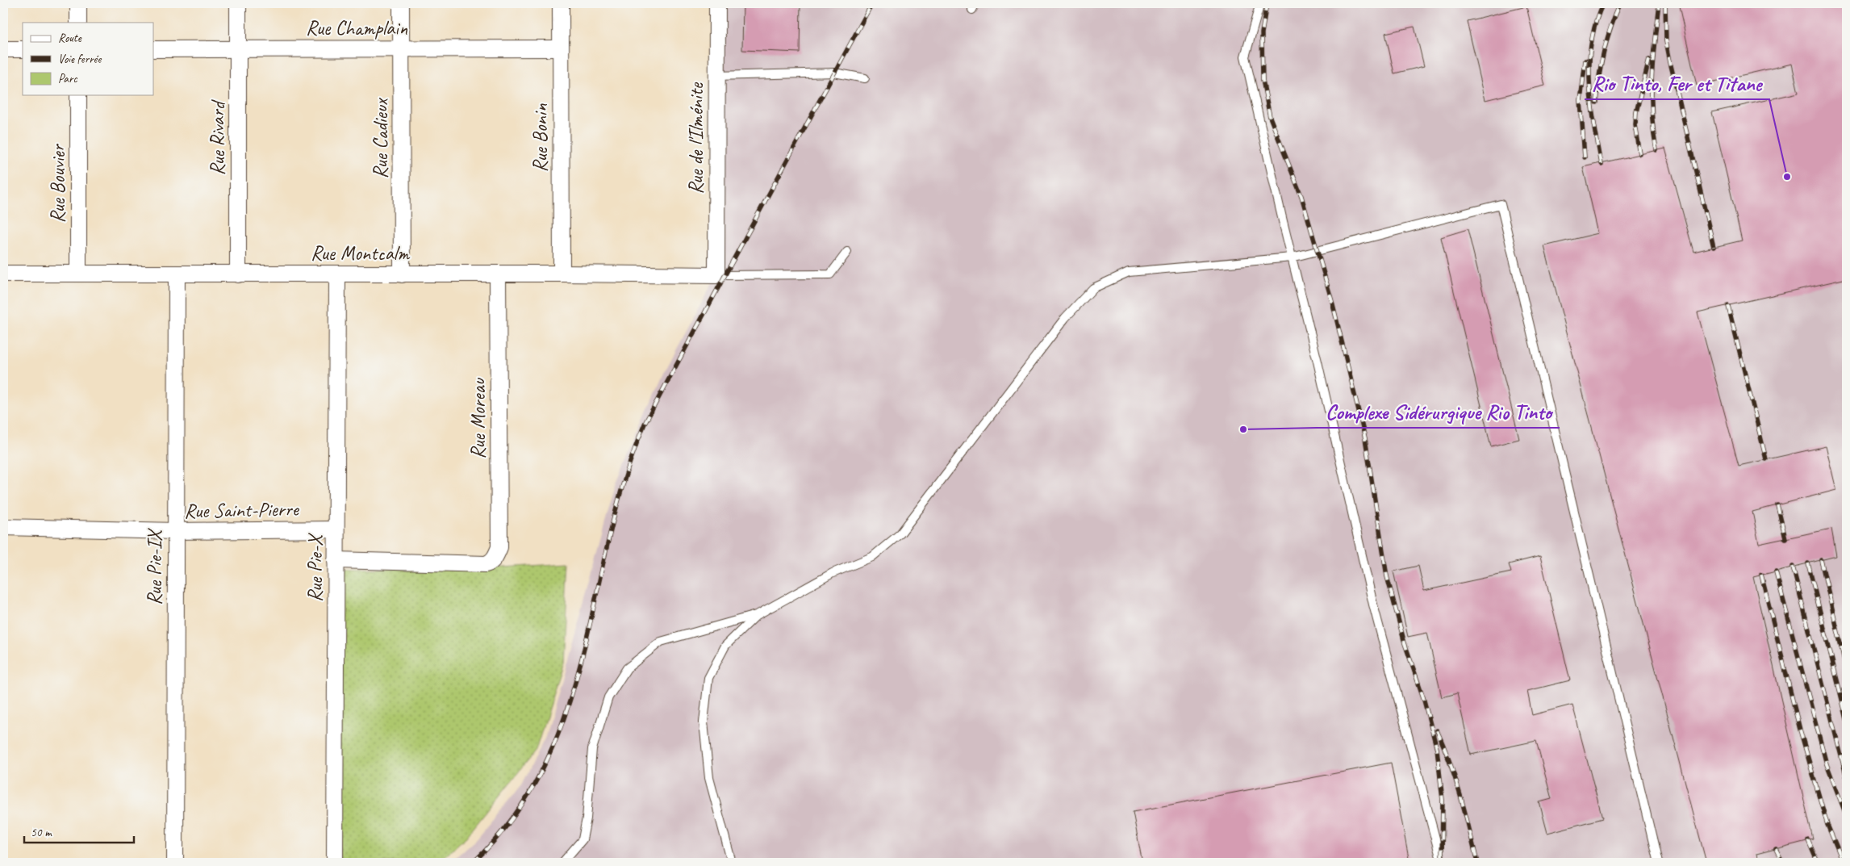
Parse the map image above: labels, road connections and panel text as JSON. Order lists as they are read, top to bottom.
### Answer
{
  "streets": {
    "street": [
      "Rue Champlain",
      "Rue Bonin",
      "Rue Rivard",
      "Rue Cadieux",
      "Rue de l'Ilménite",
      "Rue Bouvier",
      "Rue Montcalm",
      "Rue Moreau",
      "Rue Saint-Pierre",
      "Rue Pie-IX",
      "Rue Pie-X"
    ]
  },
  "crossings": [
    ["Rue Champlain", "Rue Bonin"],
    ["Rue Champlain", "Rue Rivard"],
    ["Rue Champlain", "Rue Cadieux"],
    ["Rue Bonin", "Rue Montcalm"],
    ["Rue Rivard", "Rue Montcalm"],
    ["Rue Cadieux", "Rue Montcalm"],
    ["Rue de l'Ilménite", "Rue Montcalm"],
    ["Rue Bouvier", "Rue Montcalm"],
    ["Rue Montcalm", "Rue Moreau"],
    ["Rue Montcalm", "Rue Pie-IX"],
    ["Rue Montcalm", "Rue Pie-X"],
    ["Rue Moreau", "Rue Pie-X"],
    ["Rue Saint-Pierre", "Rue Pie-IX"],
    ["Rue Saint-Pierre", "Rue Pie-X"]
  ],
  "places": ["Rio Tinto, Fer et Titane", "Complexe Sidérurgique Rio Tinto"],
  "legend": ["Route", "Voie ferrée", "Parc"],
  "scale_bar": "50 m"
}
